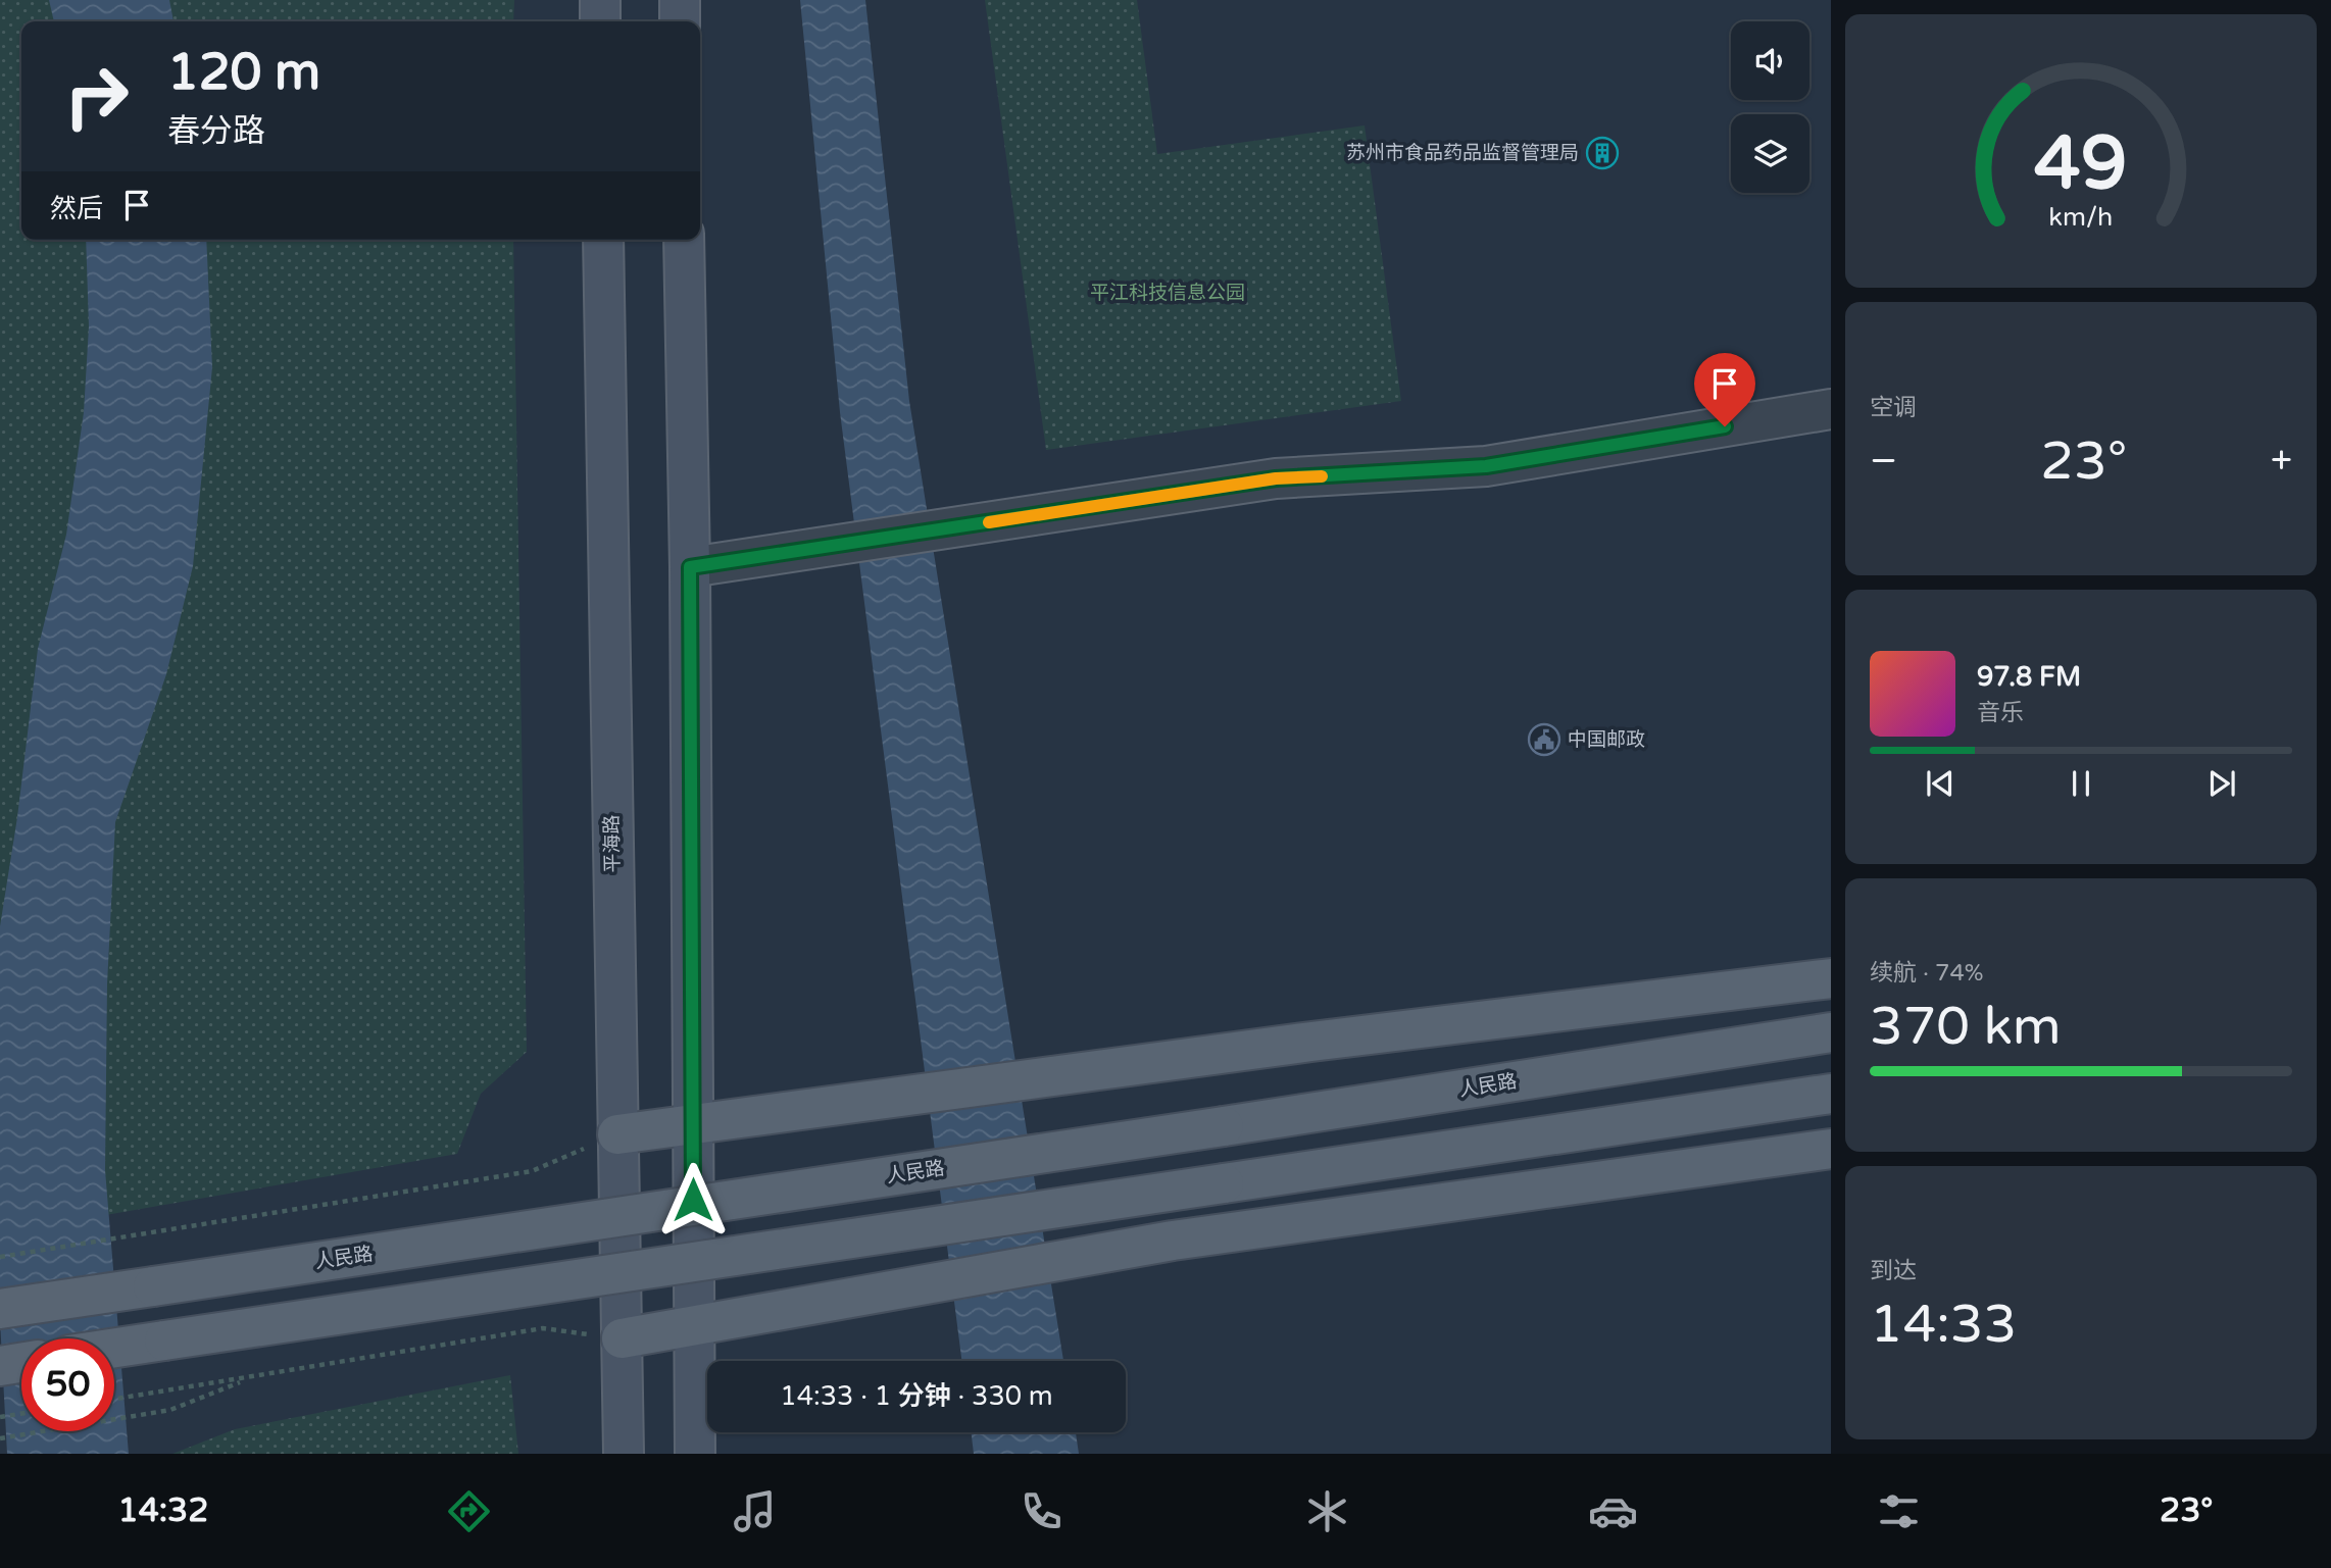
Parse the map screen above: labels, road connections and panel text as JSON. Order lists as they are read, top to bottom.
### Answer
{
  "streets": {
    "main road": ["平海路", "人民路"]
  },
  "parks": ["平江科技信息公园"],
  "places": {
    "building": ["苏州市食品药品监督管理局"],
    "public building": ["中国邮政"]
  },
  "page": {
    "turn": ["120 m", "春分路"],
    "then": "然后",
    "tile": [
      "空调",
      ["续航 · 74%", "370 km"],
      ["到达", "14:33"]
    ],
    "heat": ["−", "23°", "+"],
    "song": ["97.8 FM", "音乐"],
    "limit": "50",
    "trip": "14:33 · 1 分钟 · 330 m",
    "tabs": ["14:32", "23°"],
    "gauge": ["49", "km/h"]
  }
}
